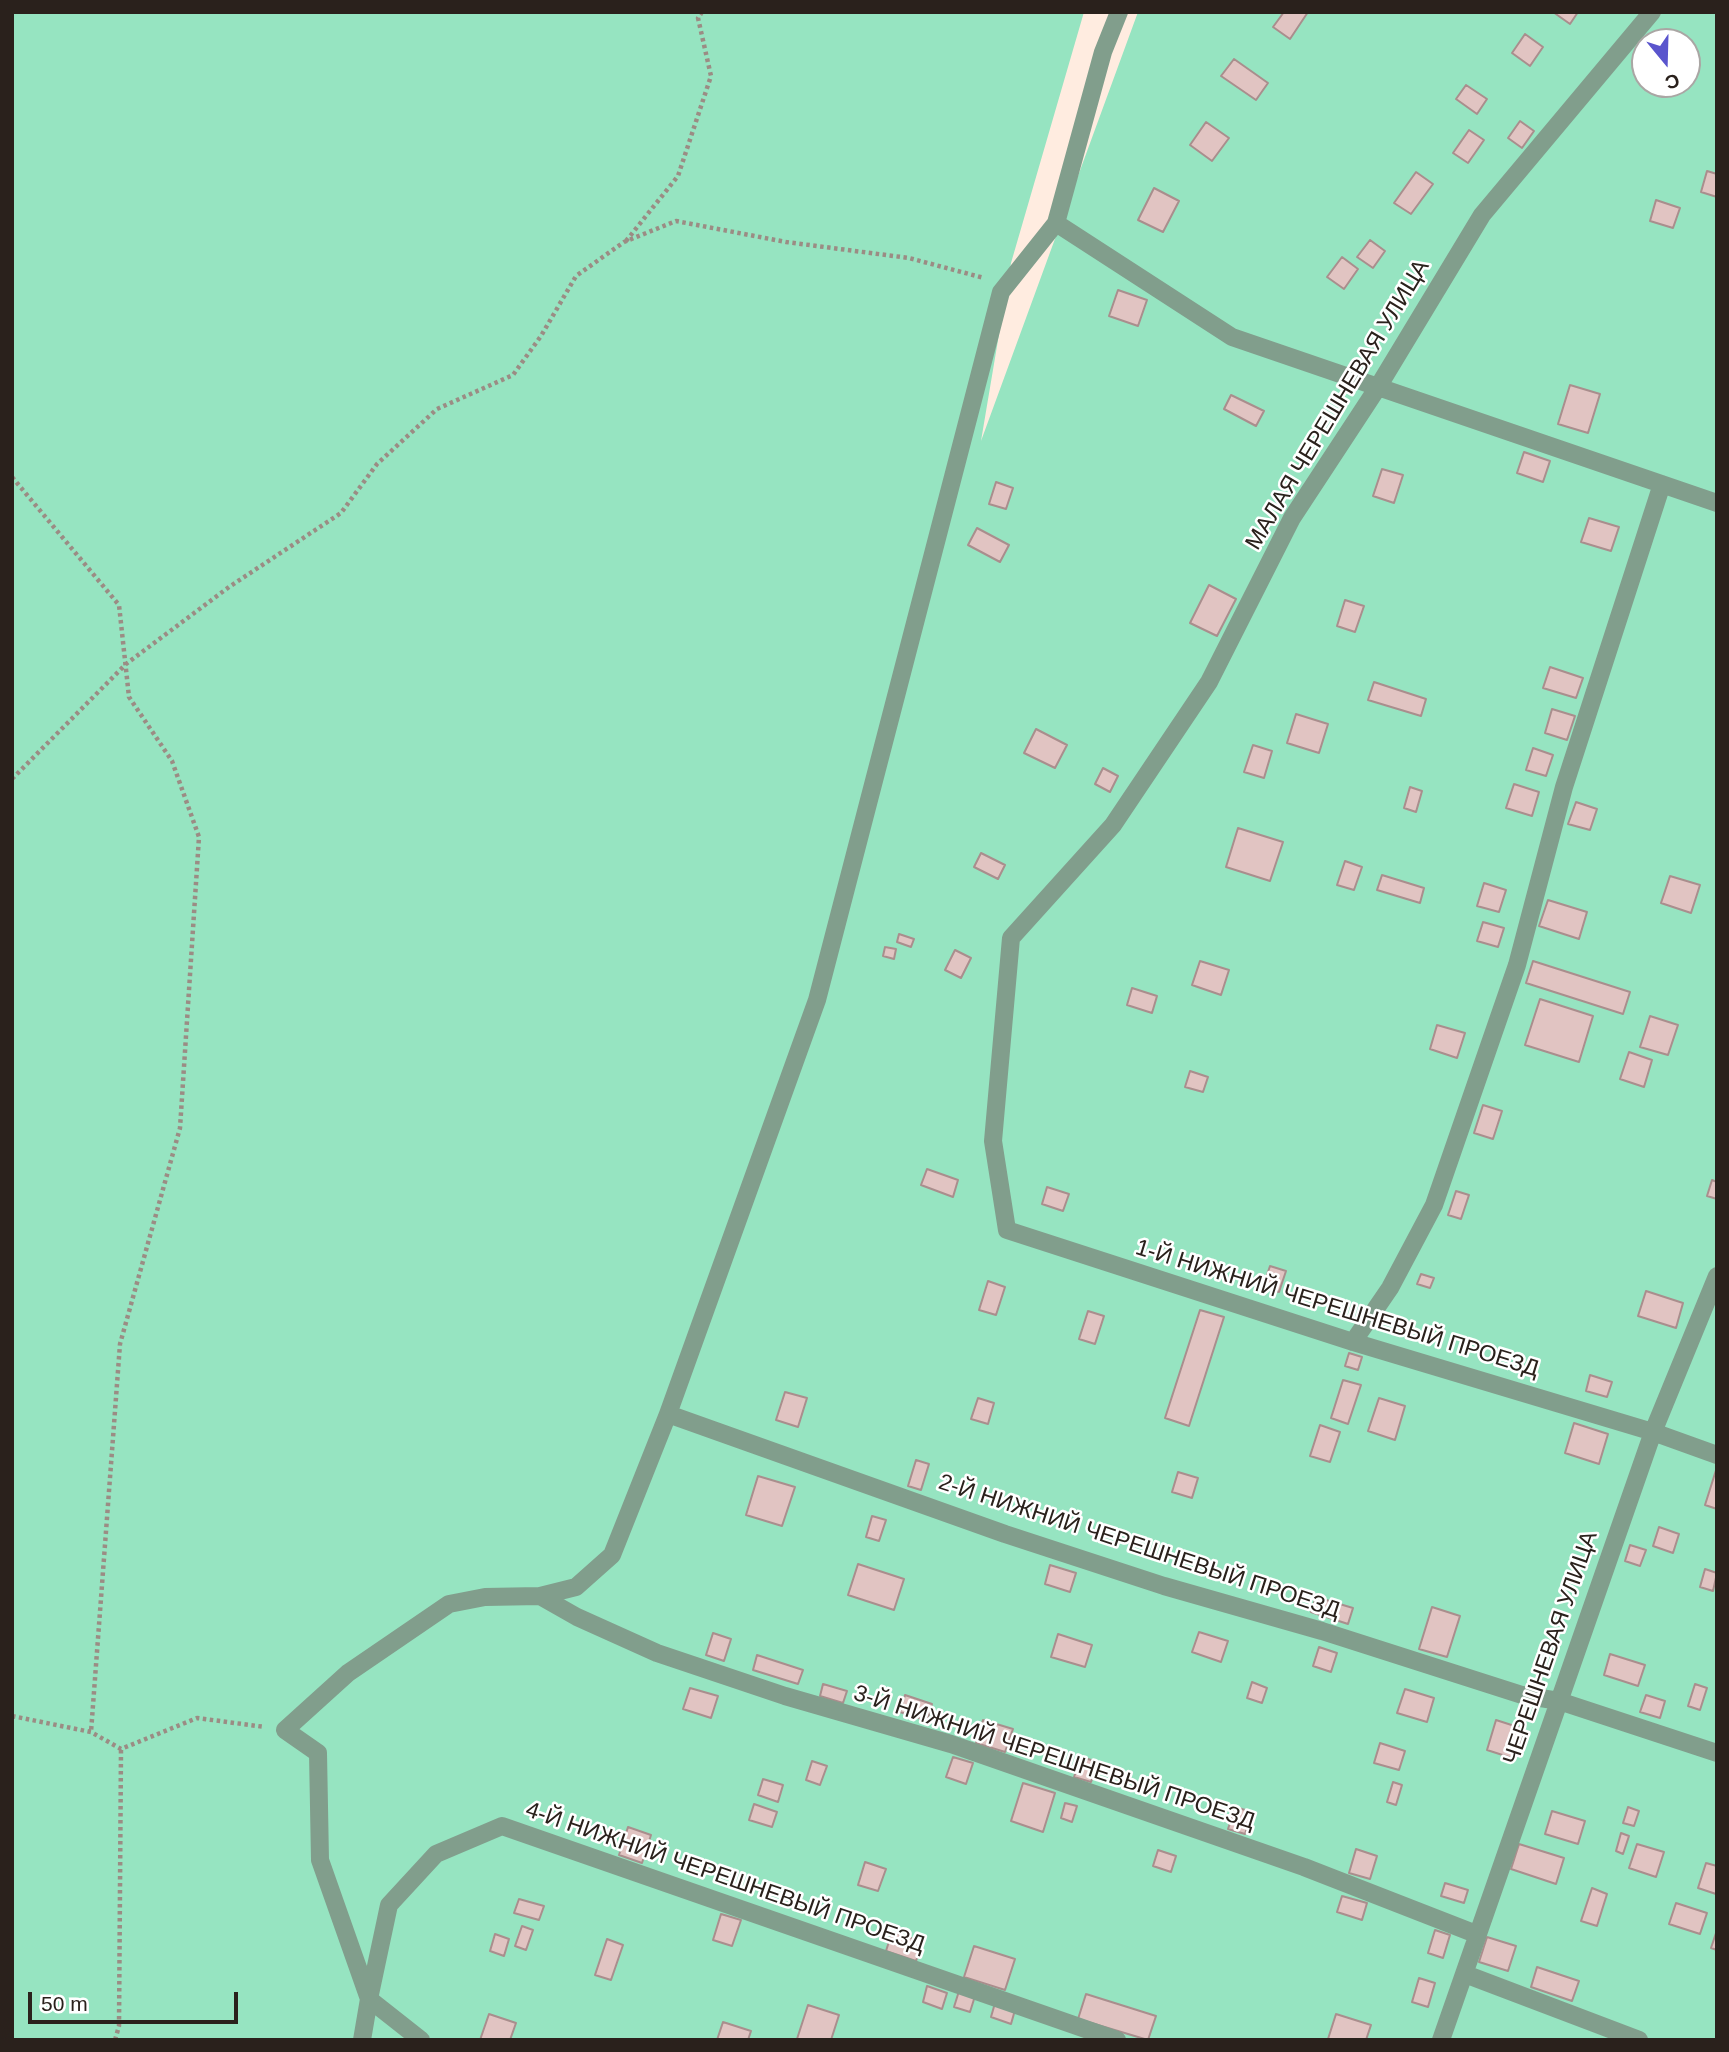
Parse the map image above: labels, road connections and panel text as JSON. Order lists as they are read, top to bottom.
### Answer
{
  "streets": {
    "lane": [
      "МАЛАЯ ЧЕРЕШНЕВАЯ УЛИЦА",
      "1-Й НИЖНИЙ ЧЕРЕШНЕВЫЙ ПРОЕЗД",
      "2-Й НИЖНИЙ ЧЕРЕШНЕВЫЙ ПРОЕЗД",
      "ЧЕРЕШНЕВАЯ УЛИЦА",
      "3-Й НИЖНИЙ ЧЕРЕШНЕВЫЙ ПРОЕЗД",
      "4-Й НИЖНИЙ ЧЕРЕШНЕВЫЙ ПРОЕЗД"
    ]
  },
  "crossings": [
    ["МАЛАЯ ЧЕРЕШНЕВАЯ УЛИЦА", "1-Й НИЖНИЙ ЧЕРЕШНЕВЫЙ ПРОЕЗД"],
    ["1-Й НИЖНИЙ ЧЕРЕШНЕВЫЙ ПРОЕЗД", "ЧЕРЕШНЕВАЯ УЛИЦА"],
    ["2-Й НИЖНИЙ ЧЕРЕШНЕВЫЙ ПРОЕЗД", "ЧЕРЕШНЕВАЯ УЛИЦА"],
    ["ЧЕРЕШНЕВАЯ УЛИЦА", "3-Й НИЖНИЙ ЧЕРЕШНЕВЫЙ ПРОЕЗД"]
  ],
  "scale_bar": "50 m",
  "north": "bottom"
}
